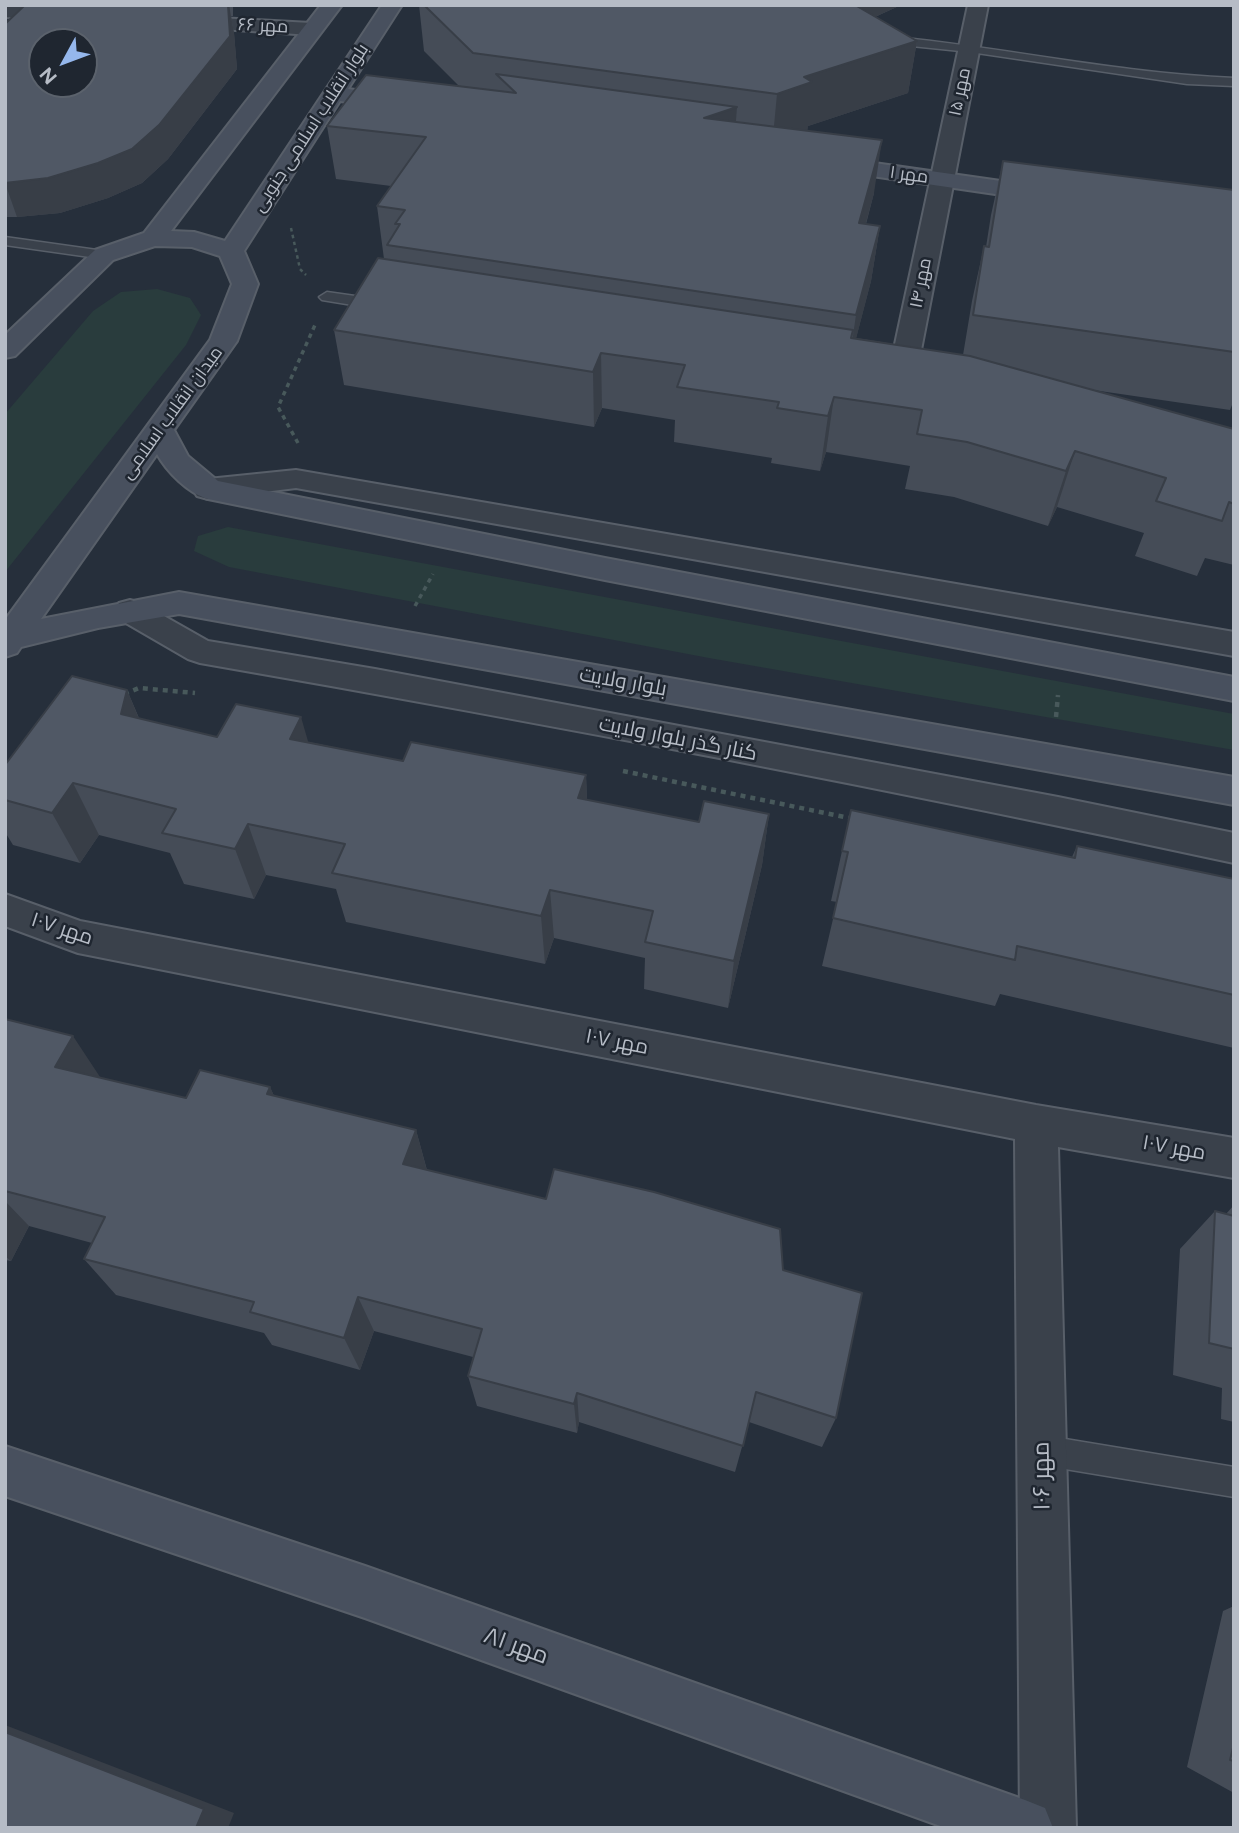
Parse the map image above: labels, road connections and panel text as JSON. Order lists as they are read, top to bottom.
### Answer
{
  "streets": {
    "main road": [
      "بلوار انقلاب اسلامی جنوبی",
      "مهر ۱",
      "میدان انقلاب اسلامی",
      "بلوار ولایت",
      "مهر ۸۱"
    ],
    "street": [
      "مهر ۶۶",
      "مهر ۱۵",
      "مهر ۱۴",
      "کنار گذر بلوار ولایت",
      "مهر ۱۰۷",
      "مهر ۱۰۶"
    ]
  },
  "crossings": [
    ["مهر ۱۵", "مهر ۱"],
    ["مهر ۱۵", "مهر ۱۴"],
    ["بلوار انقلاب اسلامی جنوبی", "میدان انقلاب اسلامی"],
    ["مهر ۱", "مهر ۱۴"],
    ["میدان انقلاب اسلامی", "بلوار ولایت"],
    ["بلوار ولایت", "کنار گذر بلوار ولایت"],
    ["مهر ۱۰۷", "مهر ۱۰۶"]
  ],
  "north": "bottom left"
}
